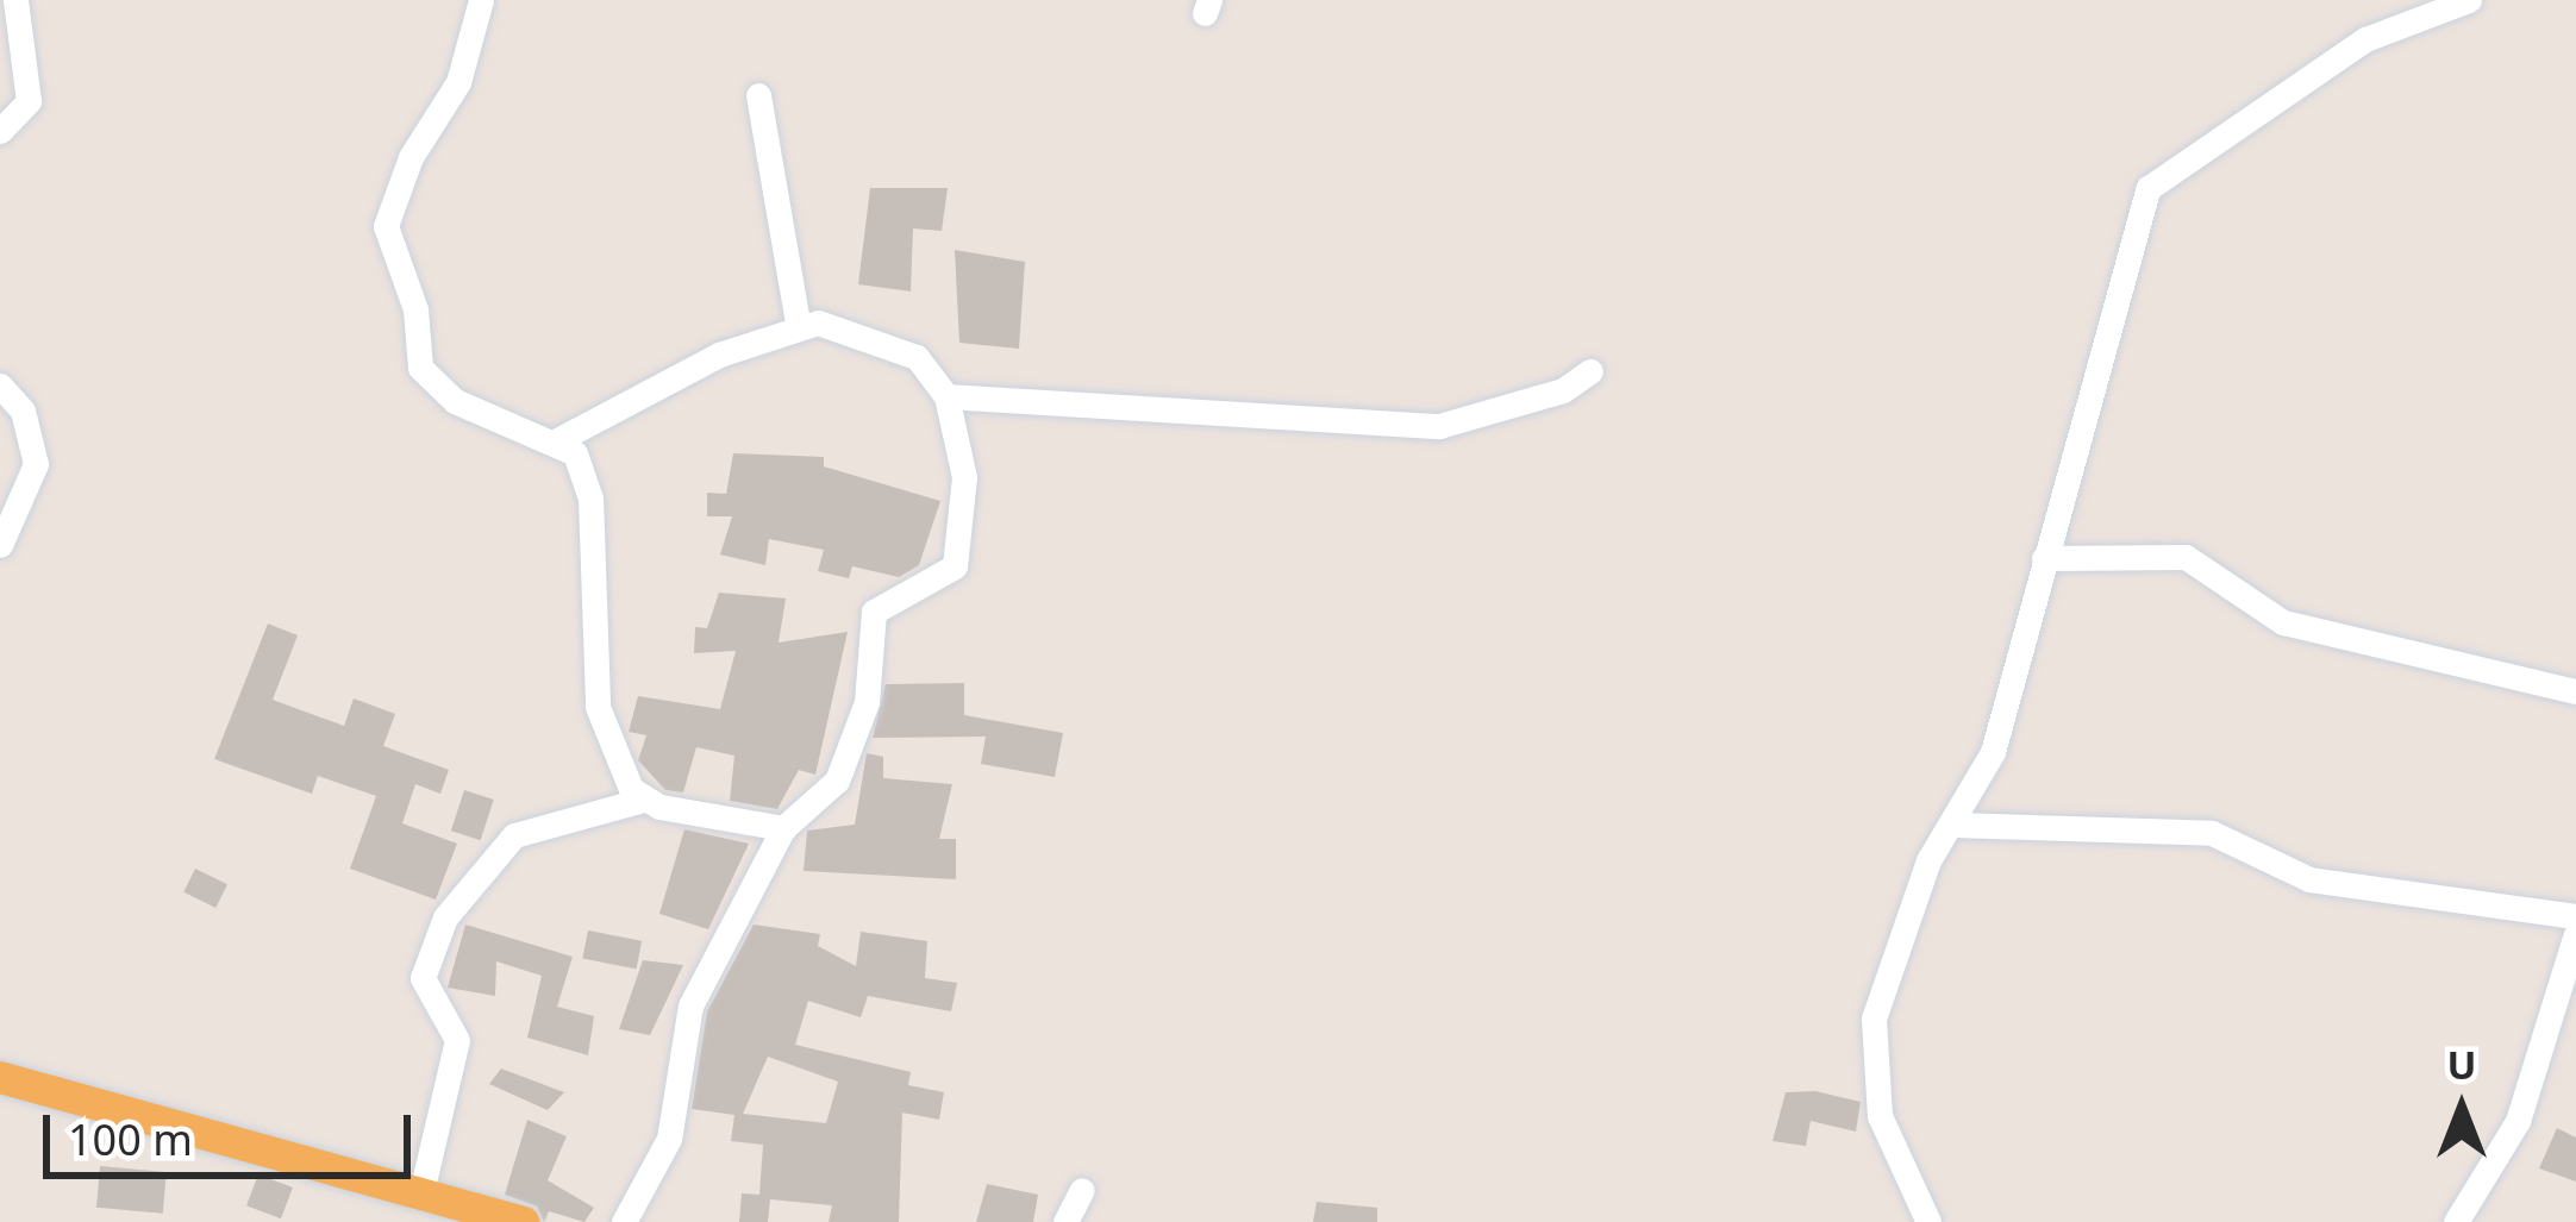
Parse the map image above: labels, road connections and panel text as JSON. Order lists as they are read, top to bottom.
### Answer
{
  "scale_bar": "100 m",
  "north": "top"
}
